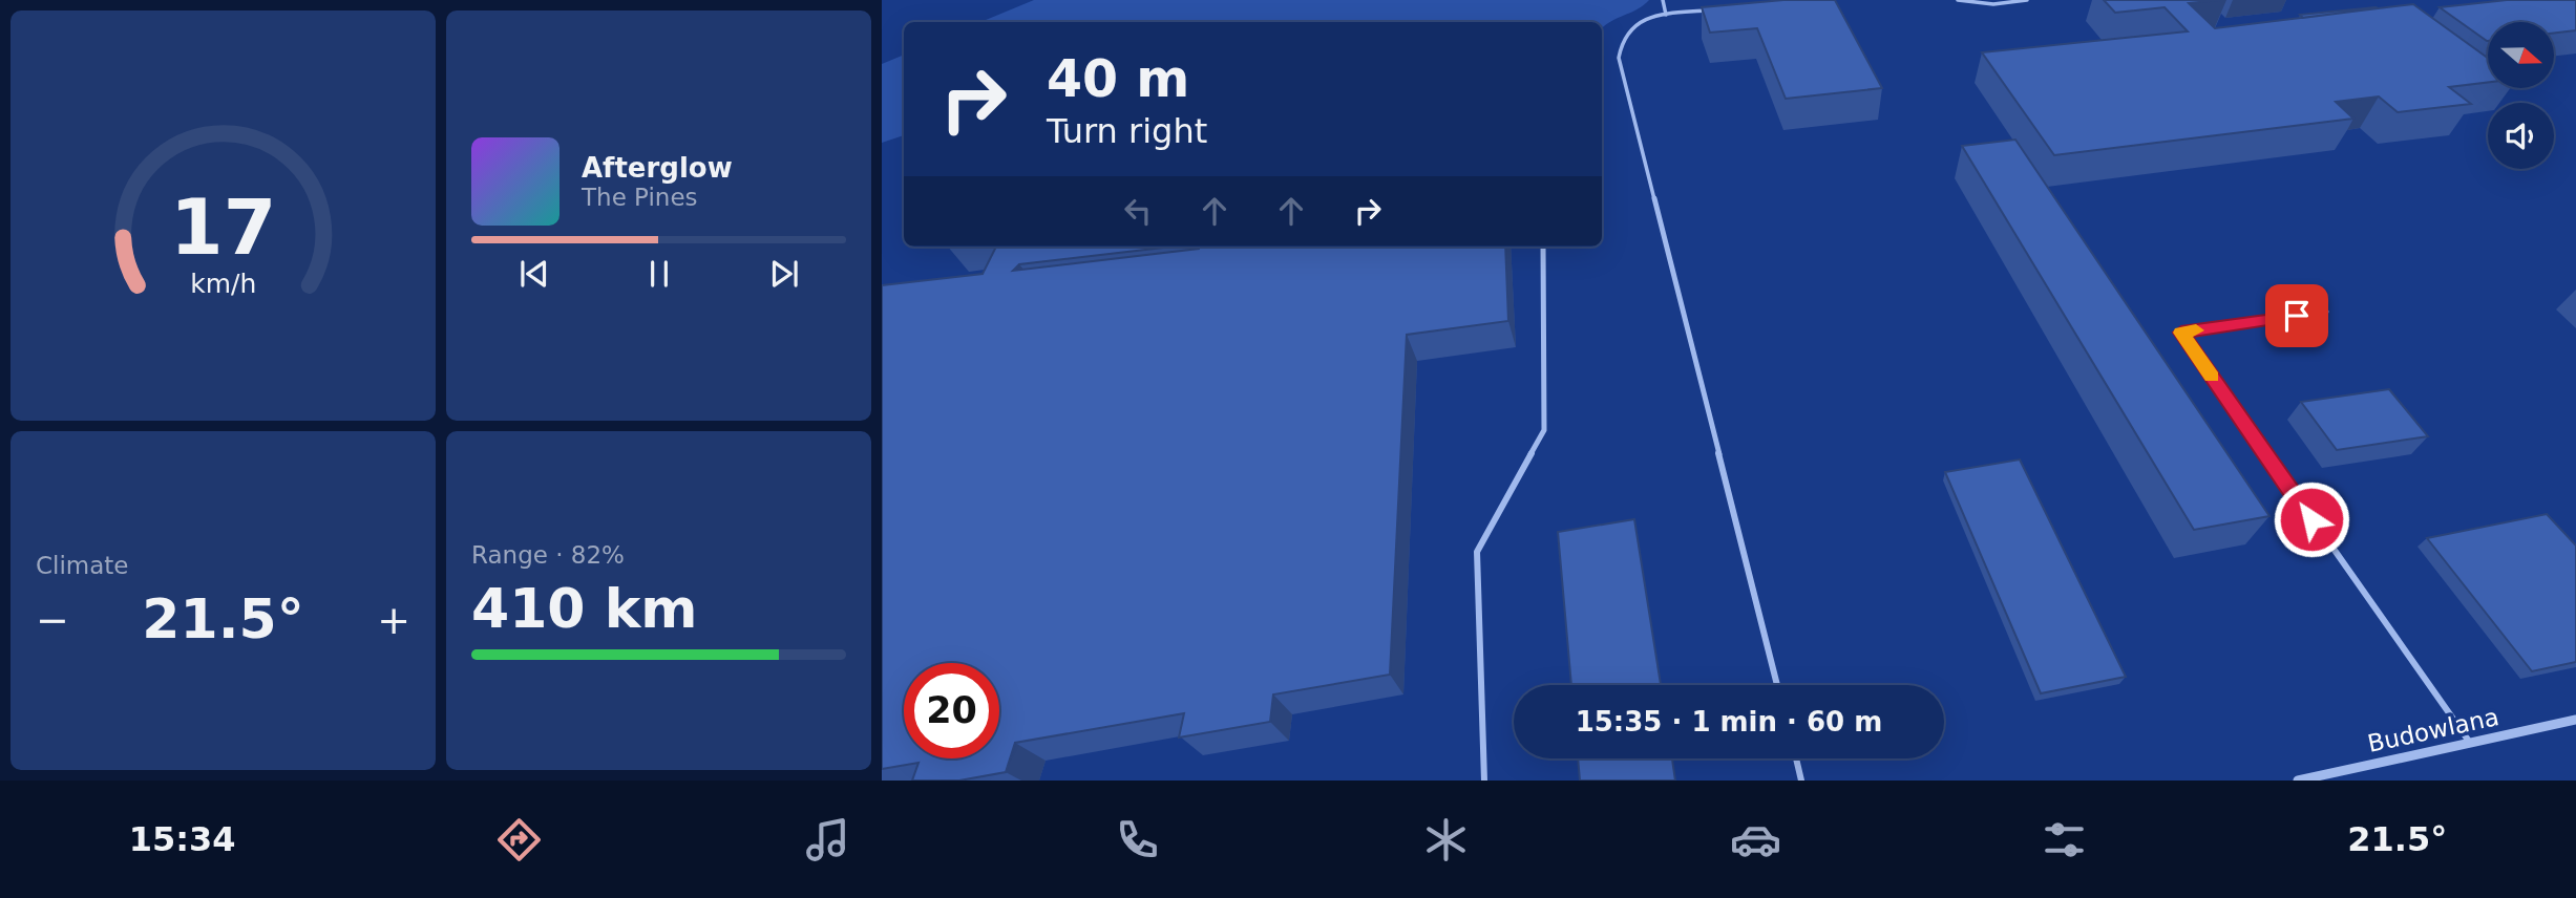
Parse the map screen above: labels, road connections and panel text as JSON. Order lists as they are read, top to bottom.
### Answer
{
  "streets": {
    "street": ["Budowlana"]
  },
  "north": "right",
  "page": {
    "turn": ["40 m", "Turn right"],
    "song": ["Afterglow", "The Pines"],
    "tile": [
      "Climate",
      ["Range · 82%", "410 km"]
    ],
    "heat": ["−", "21.5°", "+"],
    "limit": "20",
    "trip": "15:35 · 1 min · 60 m",
    "tabs": ["15:34", "21.5°"],
    "gauge": ["17", "km/h"]
  }
}
